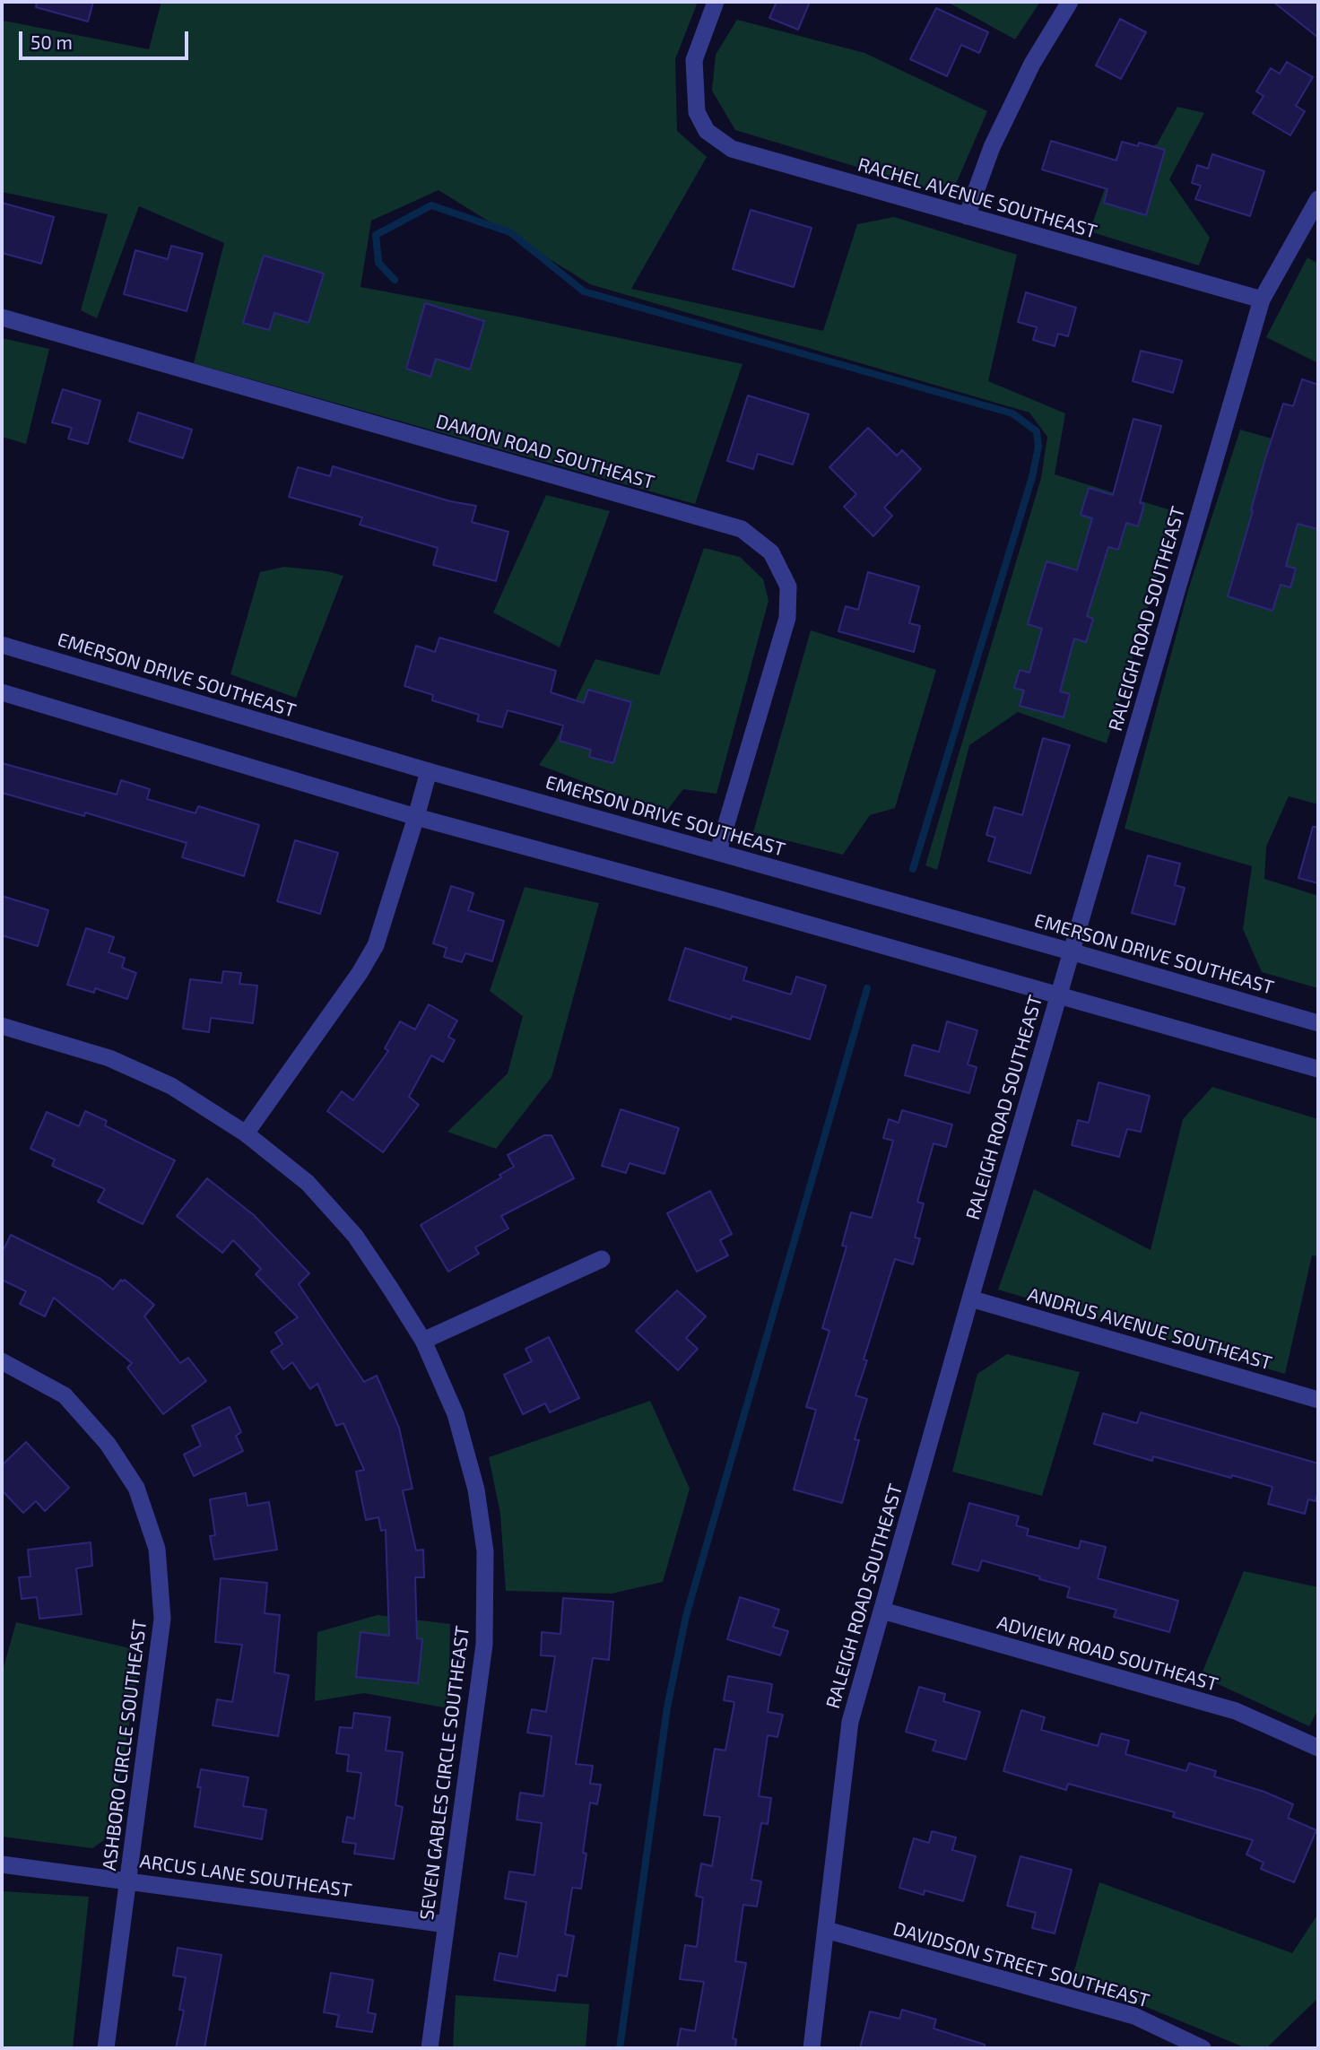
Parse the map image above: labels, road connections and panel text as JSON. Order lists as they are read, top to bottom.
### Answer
{
  "streets": {
    "street": [
      "RACHEL AVENUE SOUTHEAST",
      "DAMON ROAD SOUTHEAST",
      "RALEIGH ROAD SOUTHEAST",
      "EMERSON DRIVE SOUTHEAST",
      "ANDRUS AVENUE SOUTHEAST",
      "ADVIEW ROAD SOUTHEAST",
      "ASHBORO CIRCLE SOUTHEAST",
      "SEVEN GABLES CIRCLE SOUTHEAST",
      "ARCUS LANE SOUTHEAST",
      "DAVIDSON STREET SOUTHEAST"
    ]
  },
  "crossings": [
    ["RACHEL AVENUE SOUTHEAST", "RALEIGH ROAD SOUTHEAST"],
    ["DAMON ROAD SOUTHEAST", "EMERSON DRIVE SOUTHEAST"],
    ["RALEIGH ROAD SOUTHEAST", "EMERSON DRIVE SOUTHEAST"],
    ["RALEIGH ROAD SOUTHEAST", "ANDRUS AVENUE SOUTHEAST"],
    ["RALEIGH ROAD SOUTHEAST", "ADVIEW ROAD SOUTHEAST"],
    ["RALEIGH ROAD SOUTHEAST", "DAVIDSON STREET SOUTHEAST"],
    ["ASHBORO CIRCLE SOUTHEAST", "ARCUS LANE SOUTHEAST"],
    ["SEVEN GABLES CIRCLE SOUTHEAST", "ARCUS LANE SOUTHEAST"]
  ],
  "scale_bar": "50 m"
}
